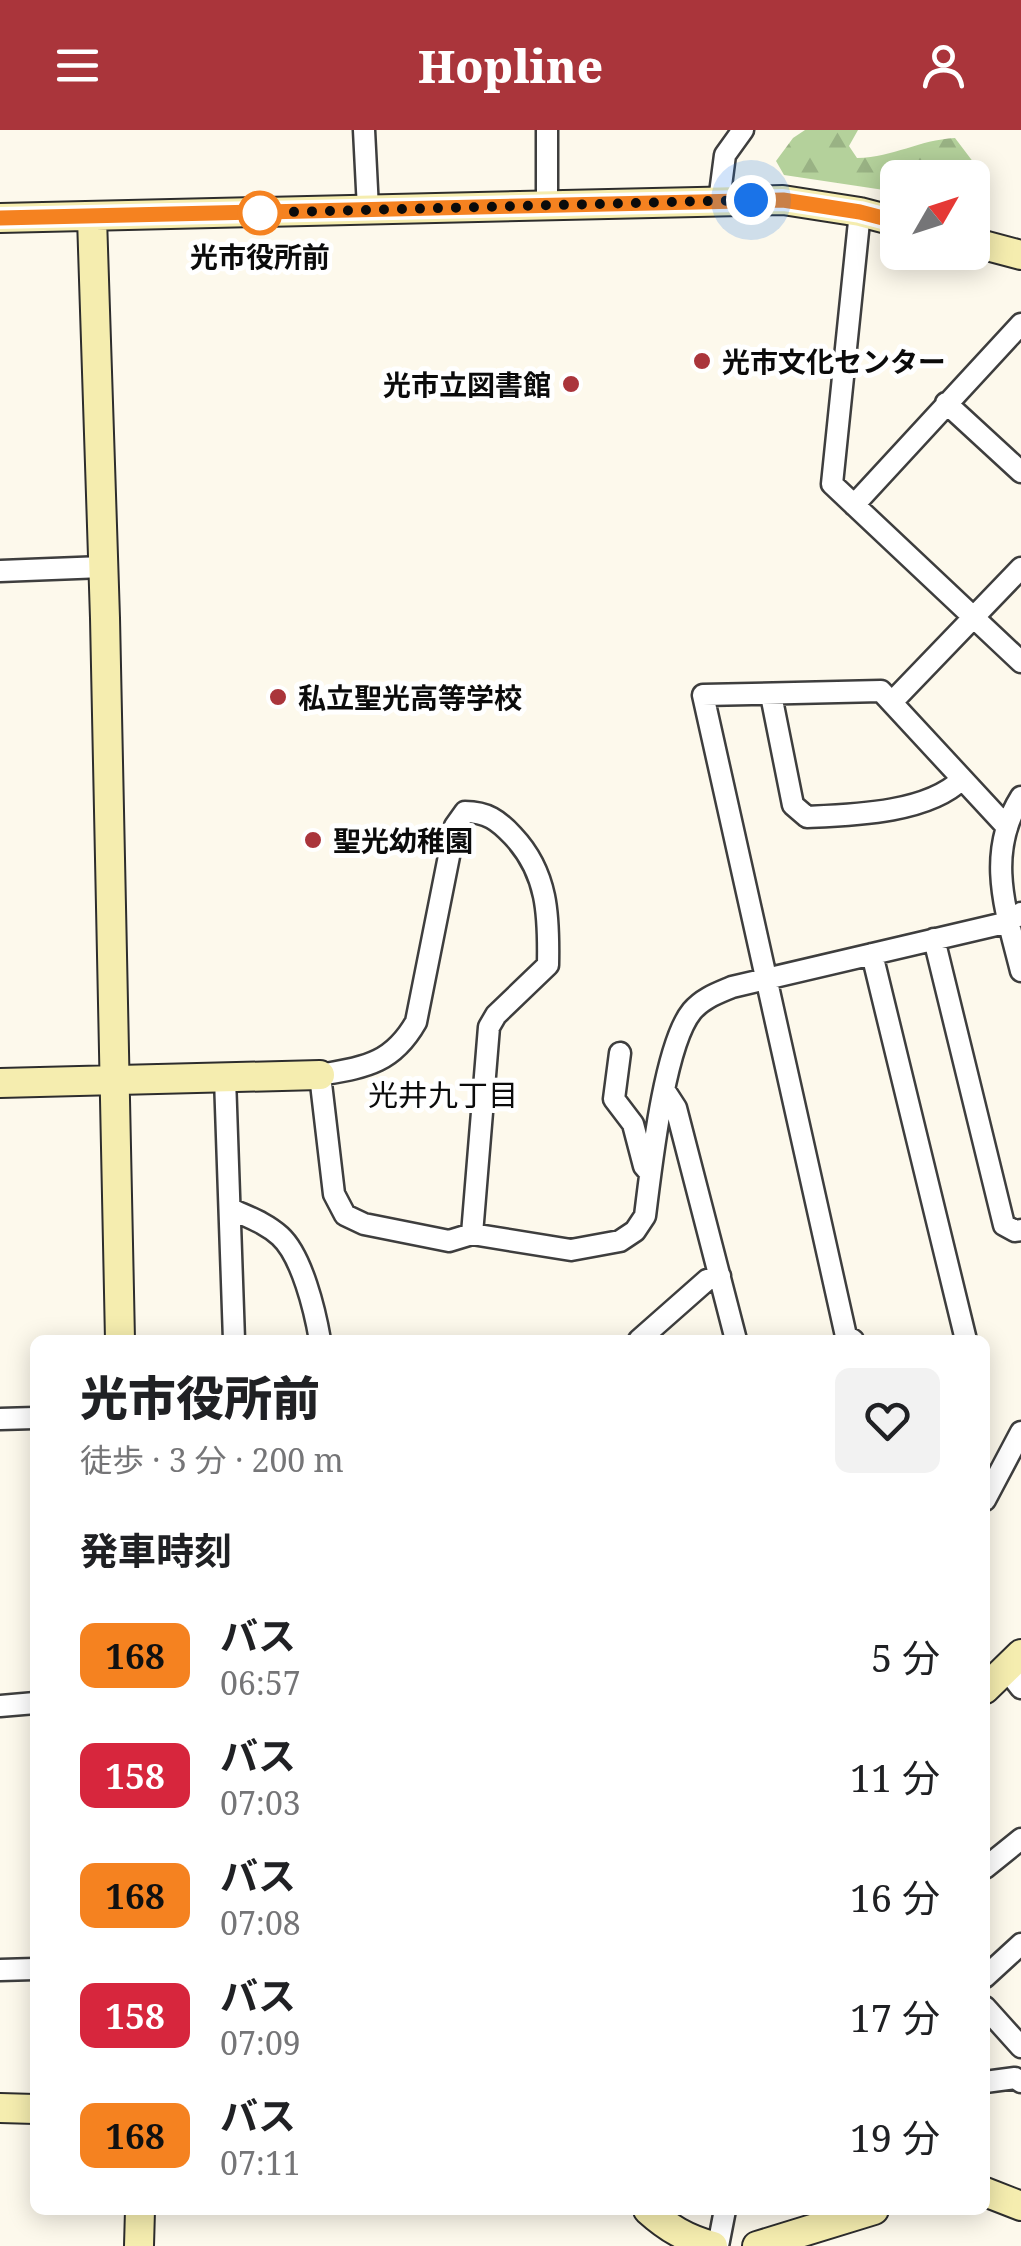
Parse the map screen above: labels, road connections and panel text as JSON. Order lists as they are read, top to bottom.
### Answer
{
  "districts": ["光井九丁目"],
  "places": [
    "光市役所前",
    "光市文化センター",
    "光市立図書館",
    "私立聖光高等学校",
    "聖光幼稚園"
  ],
  "lines": ["bus line 168"],
  "north": "top right",
  "page": {
    "header": "Hopline",
    "heading": [
      ["光市役所前", "徒歩 · 3 分 · 200 m"],
      "発車時刻"
    ],
    "list": [
      {
        "mark": "168",
        "name": "バス",
        "note": "06:57",
        "value": "5 分"
      },
      {
        "mark": "158",
        "name": "バス",
        "note": "07:03",
        "value": "11 分"
      },
      {
        "mark": "168",
        "name": "バス",
        "note": "07:08",
        "value": "16 分"
      },
      {
        "mark": "158",
        "name": "バス",
        "note": "07:09",
        "value": "17 分"
      },
      {
        "mark": "168",
        "name": "バス",
        "note": "07:11",
        "value": "19 分"
      }
    ]
  }
}
